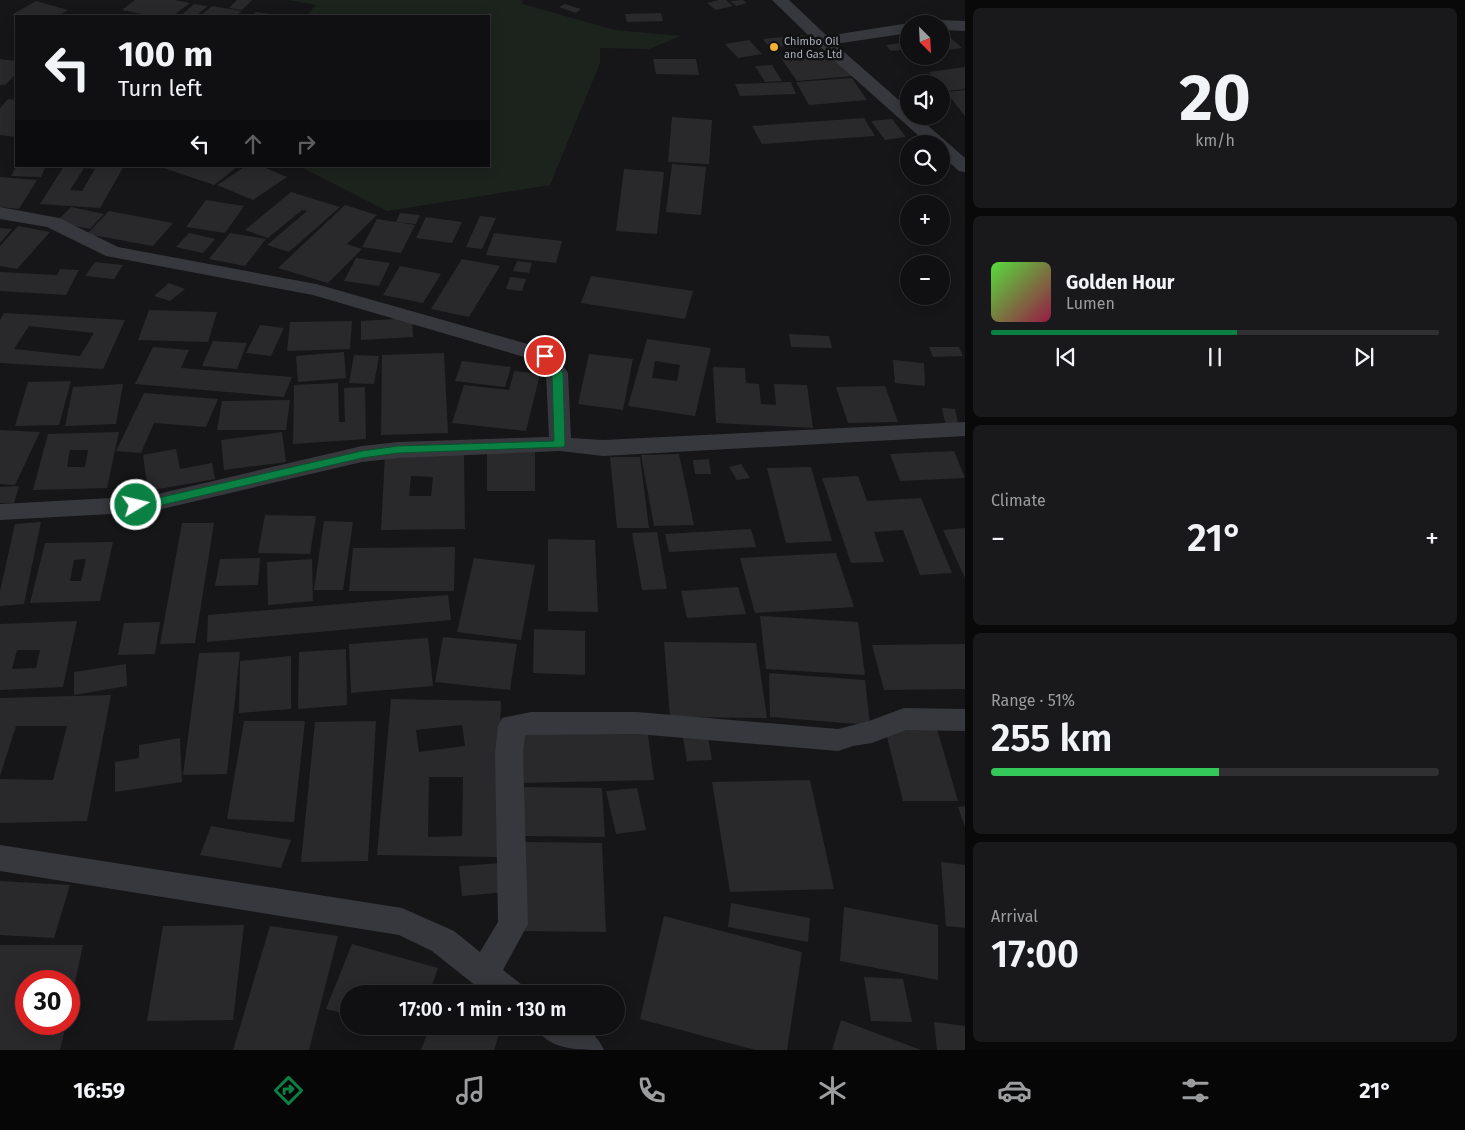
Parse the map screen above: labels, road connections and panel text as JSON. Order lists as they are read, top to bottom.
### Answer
{
  "places": ["Chimbo Oil and Gas Ltd"],
  "north": "bottom right",
  "page": {
    "tile": [
      ["20", "km/h"],
      "Climate",
      ["Range · 51%", "255 km"],
      ["Arrival", "17:00"]
    ],
    "map_buttons": ["+", "−"],
    "turn": ["100 m", "Turn left"],
    "song": ["Golden Hour", "Lumen"],
    "heat": ["−", "21°", "+"],
    "limit": "30",
    "trip": "17:00 · 1 min · 130 m",
    "tabs": ["16:59", "21°"]
  }
}
